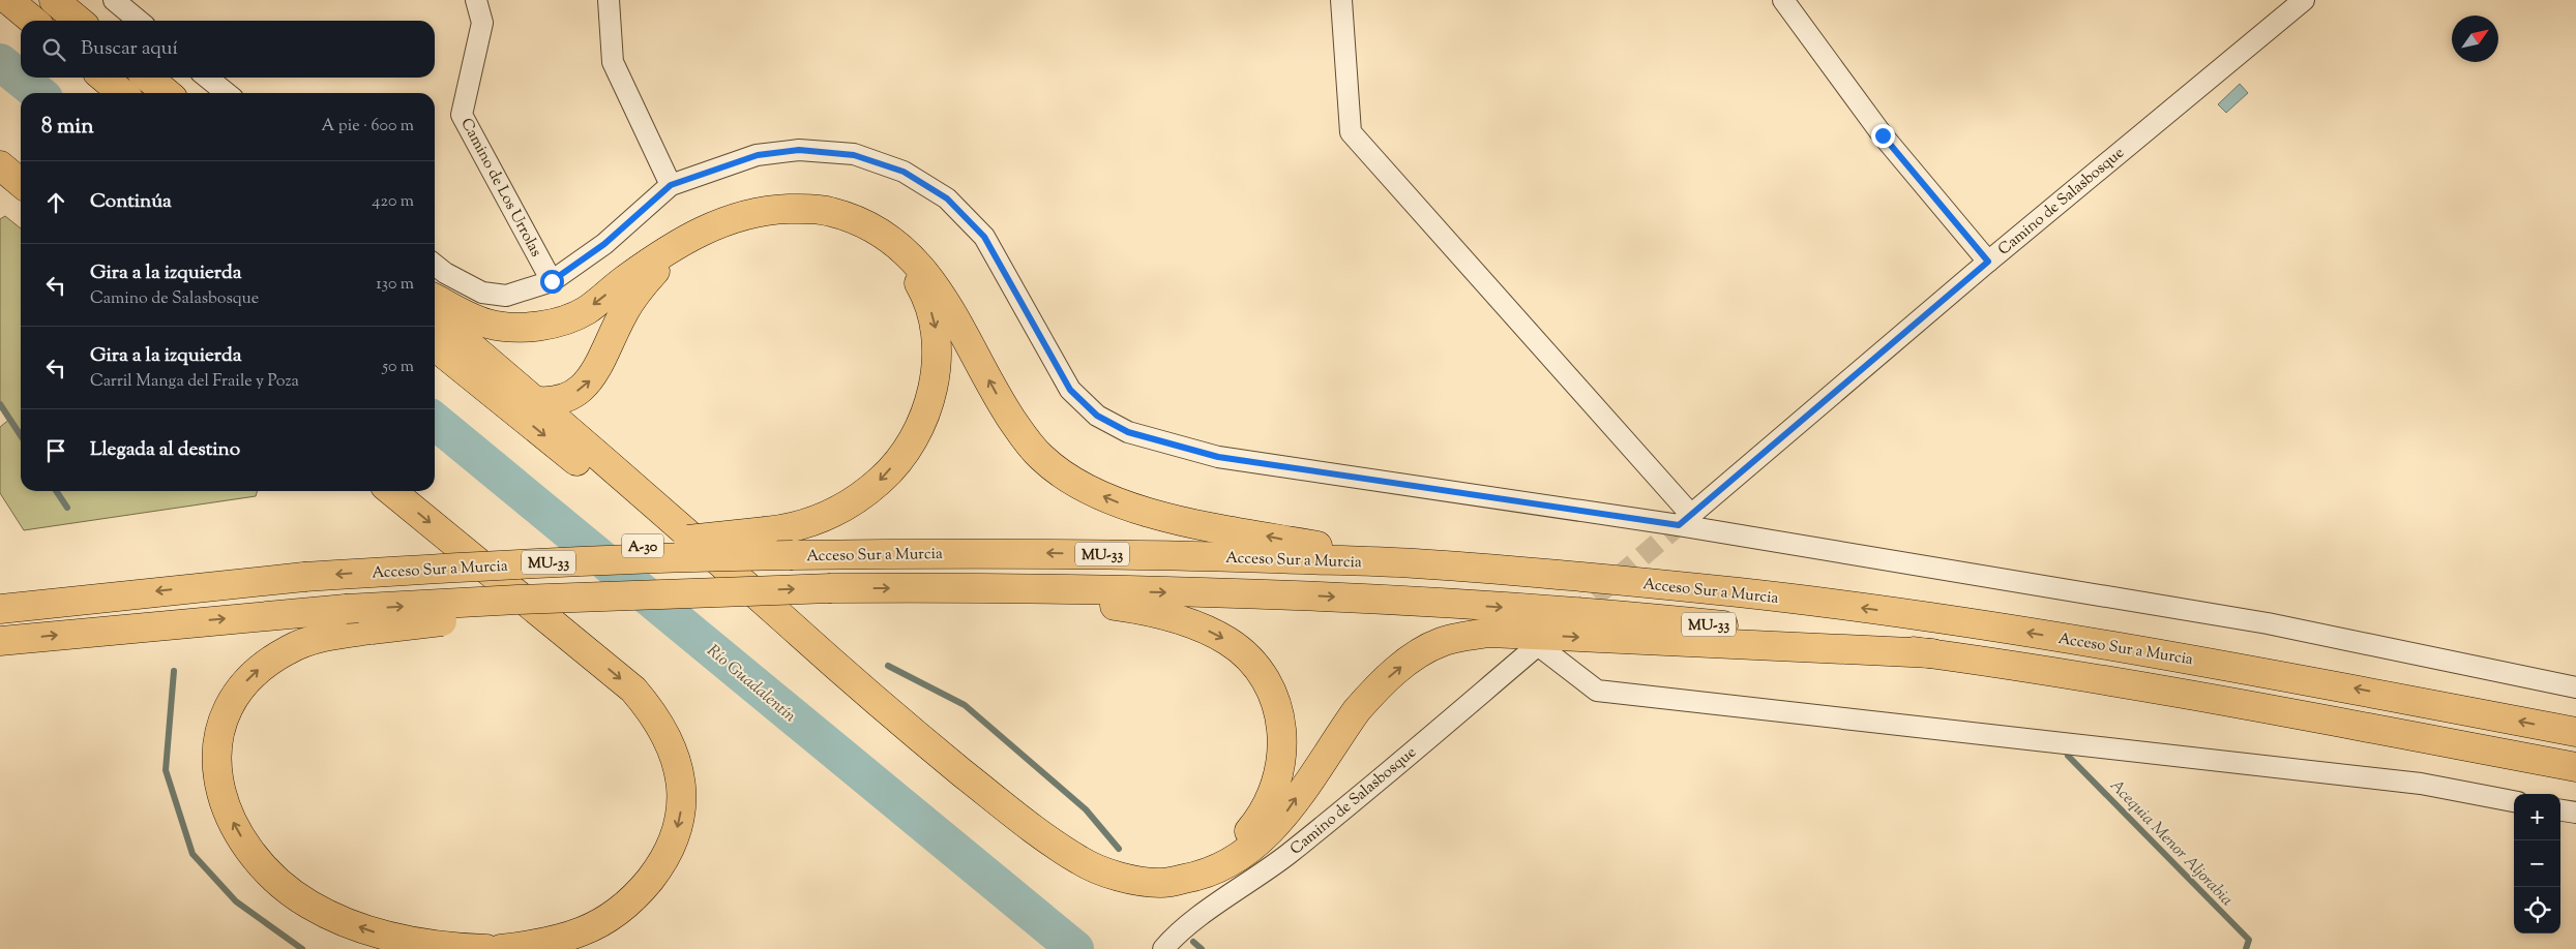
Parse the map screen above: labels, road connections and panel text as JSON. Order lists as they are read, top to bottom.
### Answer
{
  "streets": {
    "highway": ["A-30", "Acceso Sur a Murcia", "MU-33"],
    "street": ["Camino de Los Urrolas", "Camino de Salasbosque"]
  },
  "crossings": [
    ["A-30", "Acceso Sur a Murcia"]
  ],
  "water": ["Río Guadalentín", "Acequia Menor Aljorabia"],
  "north": "top right",
  "page": {
    "search": "Buscar aquí",
    "heading": ["8 min", "A pie · 600 m"],
    "list": [
      ["Continúa", "420 m"],
      ["Gira a la izquierda", "Camino de Salasbosque", "130 m"],
      ["Gira a la izquierda", "Carril Manga del Fraile y Poza", "50 m"],
      "Llegada al destino"
    ],
    "map_buttons": ["+", "−"]
  }
}
